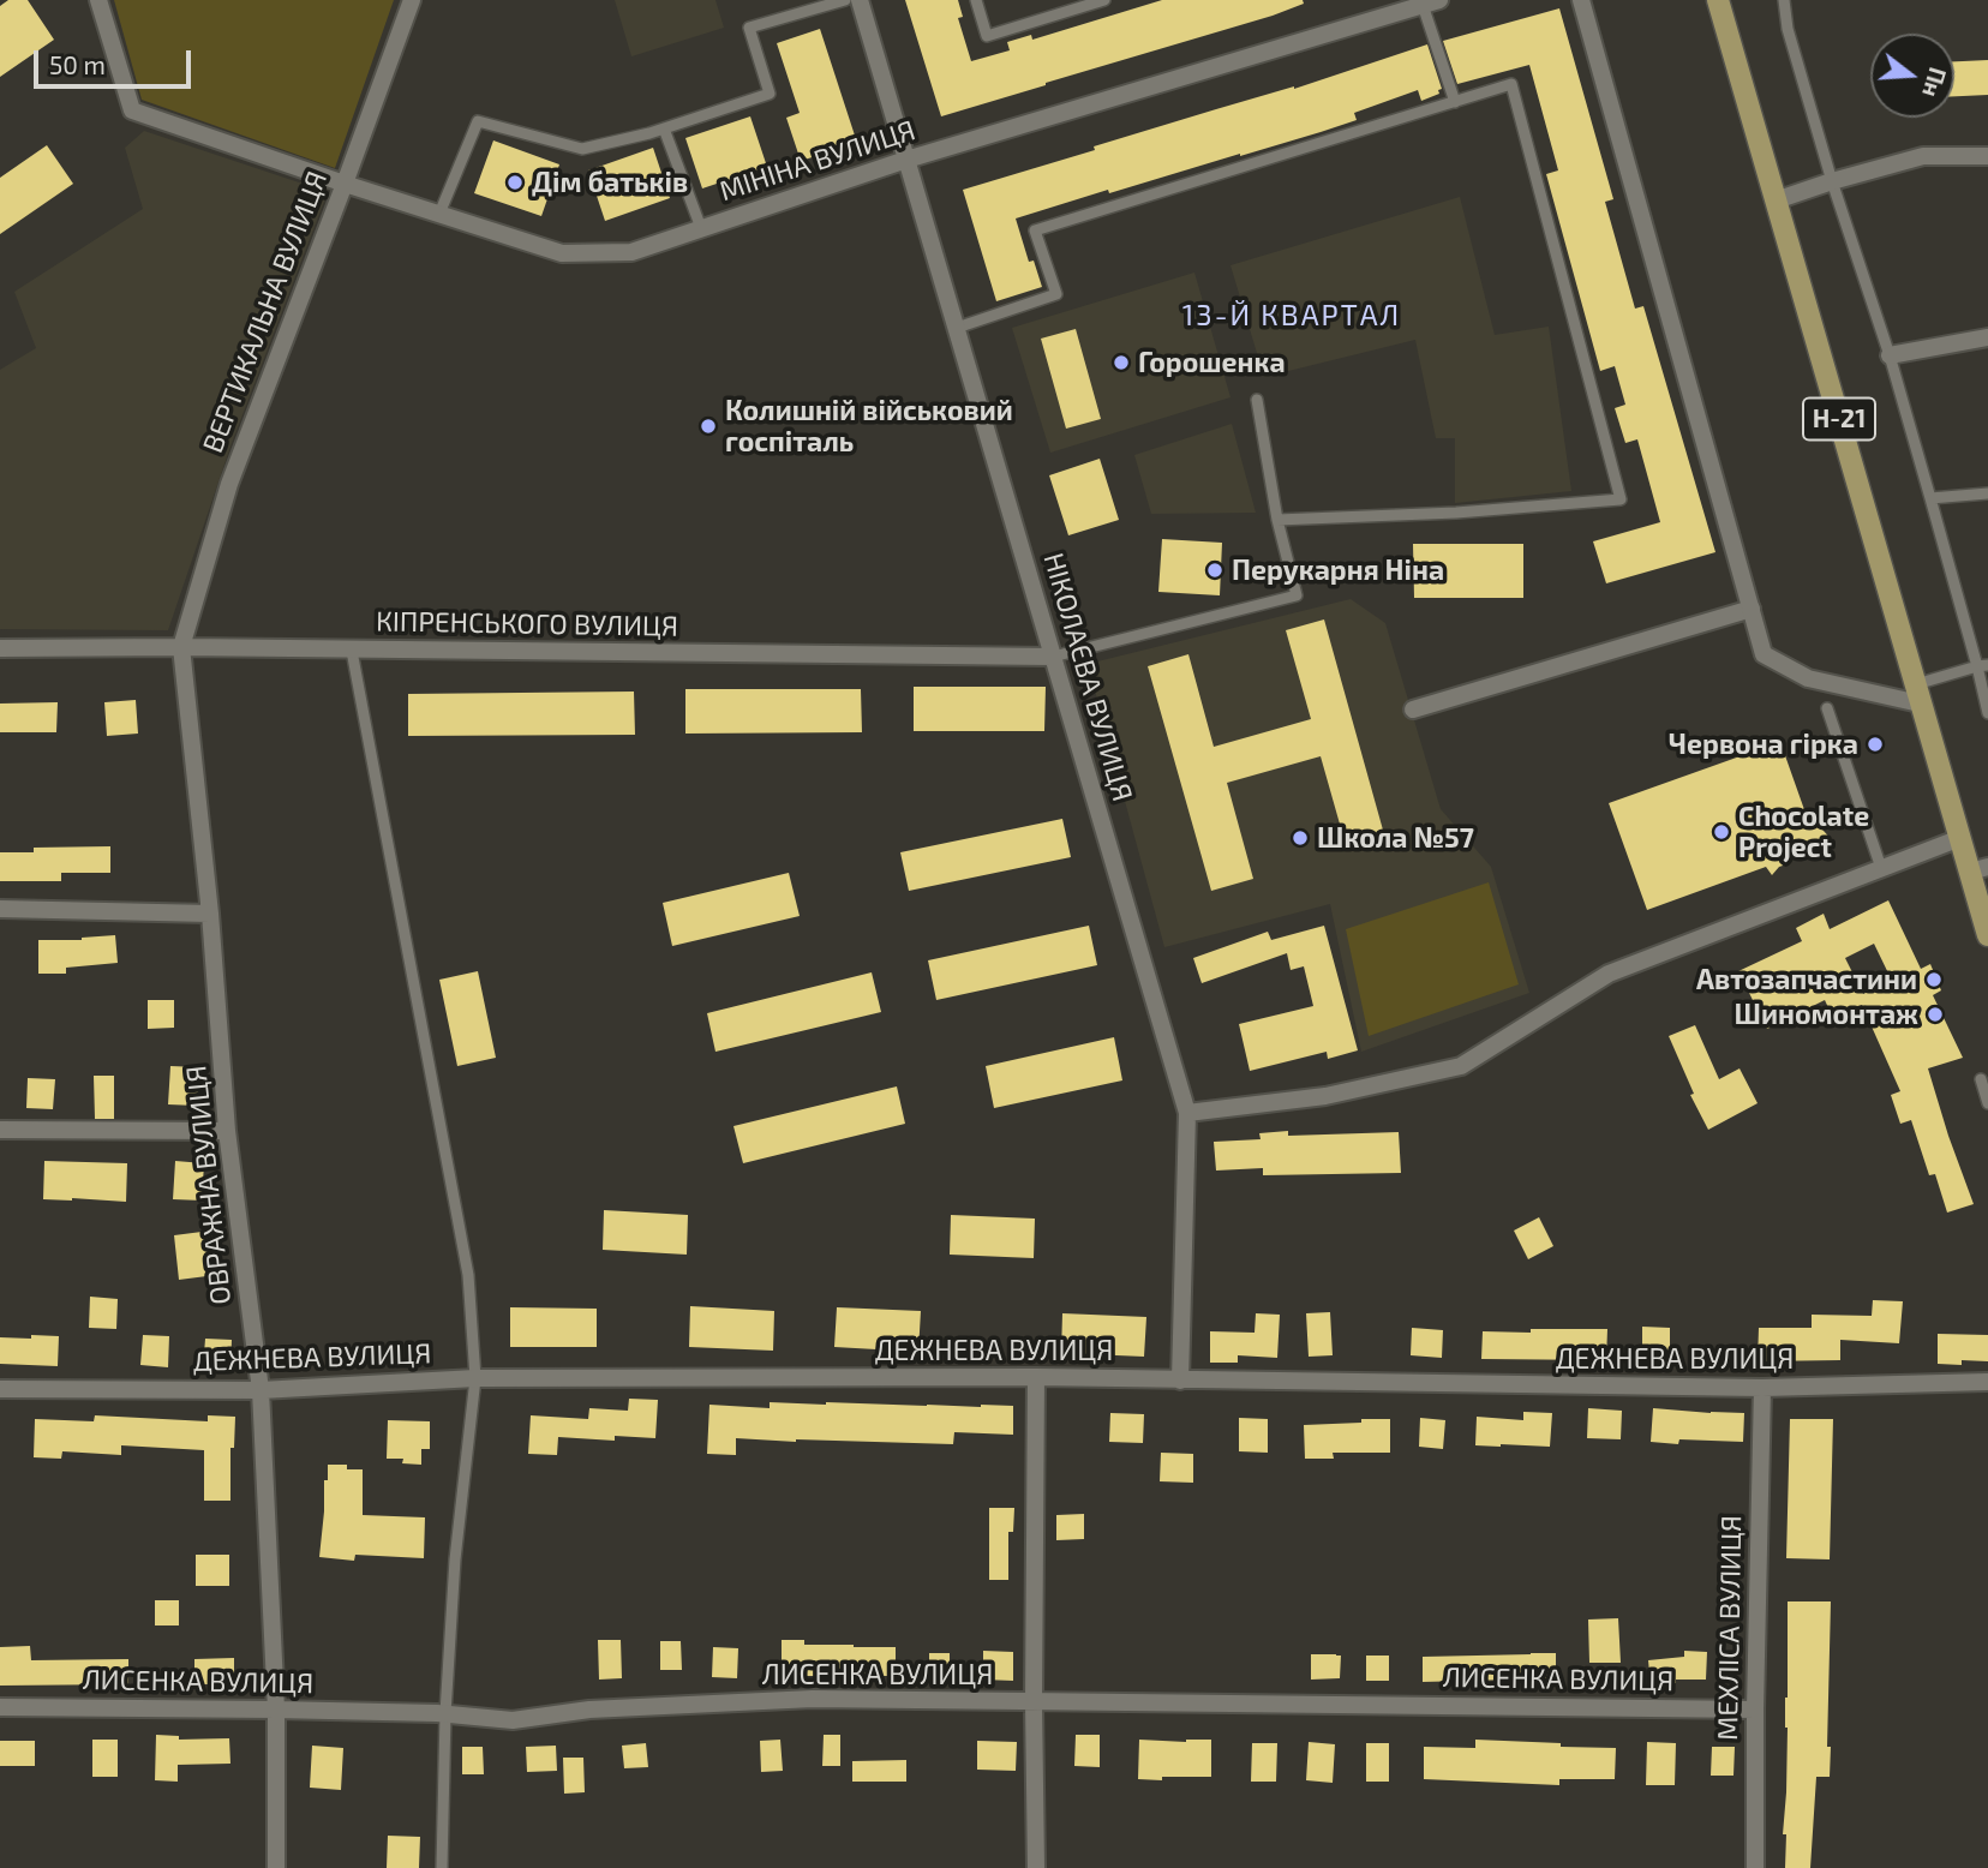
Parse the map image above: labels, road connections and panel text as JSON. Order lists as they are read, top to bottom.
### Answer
{
  "streets": {
    "main road": ["Н-21"],
    "street": [
      "МІНІНА ВУЛИЦЯ",
      "ВЕРТИКАЛЬНА ВУЛИЦЯ",
      "КІПРЕНСЬКОГО ВУЛИЦЯ",
      "НІКОЛАЄВА ВУЛИЦЯ",
      "ОВРАЖНА ВУЛИЦЯ",
      "ДЕЖНЕВА ВУЛИЦЯ",
      "МЕХЛІСА ВУЛИЦЯ",
      "ЛИСЕНКА ВУЛИЦЯ"
    ]
  },
  "crossings": [
    ["МІНІНА ВУЛИЦЯ", "ВЕРТИКАЛЬНА ВУЛИЦЯ"],
    ["МІНІНА ВУЛИЦЯ", "НІКОЛАЄВА ВУЛИЦЯ"],
    ["ВЕРТИКАЛЬНА ВУЛИЦЯ", "КІПРЕНСЬКОГО ВУЛИЦЯ"],
    ["ВЕРТИКАЛЬНА ВУЛИЦЯ", "ОВРАЖНА ВУЛИЦЯ"],
    ["КІПРЕНСЬКОГО ВУЛИЦЯ", "НІКОЛАЄВА ВУЛИЦЯ"],
    ["КІПРЕНСЬКОГО ВУЛИЦЯ", "ОВРАЖНА ВУЛИЦЯ"],
    ["НІКОЛАЄВА ВУЛИЦЯ", "ДЕЖНЕВА ВУЛИЦЯ"],
    ["ОВРАЖНА ВУЛИЦЯ", "ДЕЖНЕВА ВУЛИЦЯ"],
    ["ОВРАЖНА ВУЛИЦЯ", "ЛИСЕНКА ВУЛИЦЯ"],
    ["ДЕЖНЕВА ВУЛИЦЯ", "МЕХЛІСА ВУЛИЦЯ"],
    ["МЕХЛІСА ВУЛИЦЯ", "ЛИСЕНКА ВУЛИЦЯ"]
  ],
  "districts": ["13-Й КВАРТАЛ"],
  "places": [
    "Дім батьків",
    "Горошенка",
    "Колишній військовий госпіталь",
    "Перукарня Ніна",
    "Червона гірка",
    "Chocolate Project",
    "Школа №57",
    "Автозапчастини",
    "Шиномонтаж"
  ],
  "scale_bar": "50 m",
  "north": "right"
}
